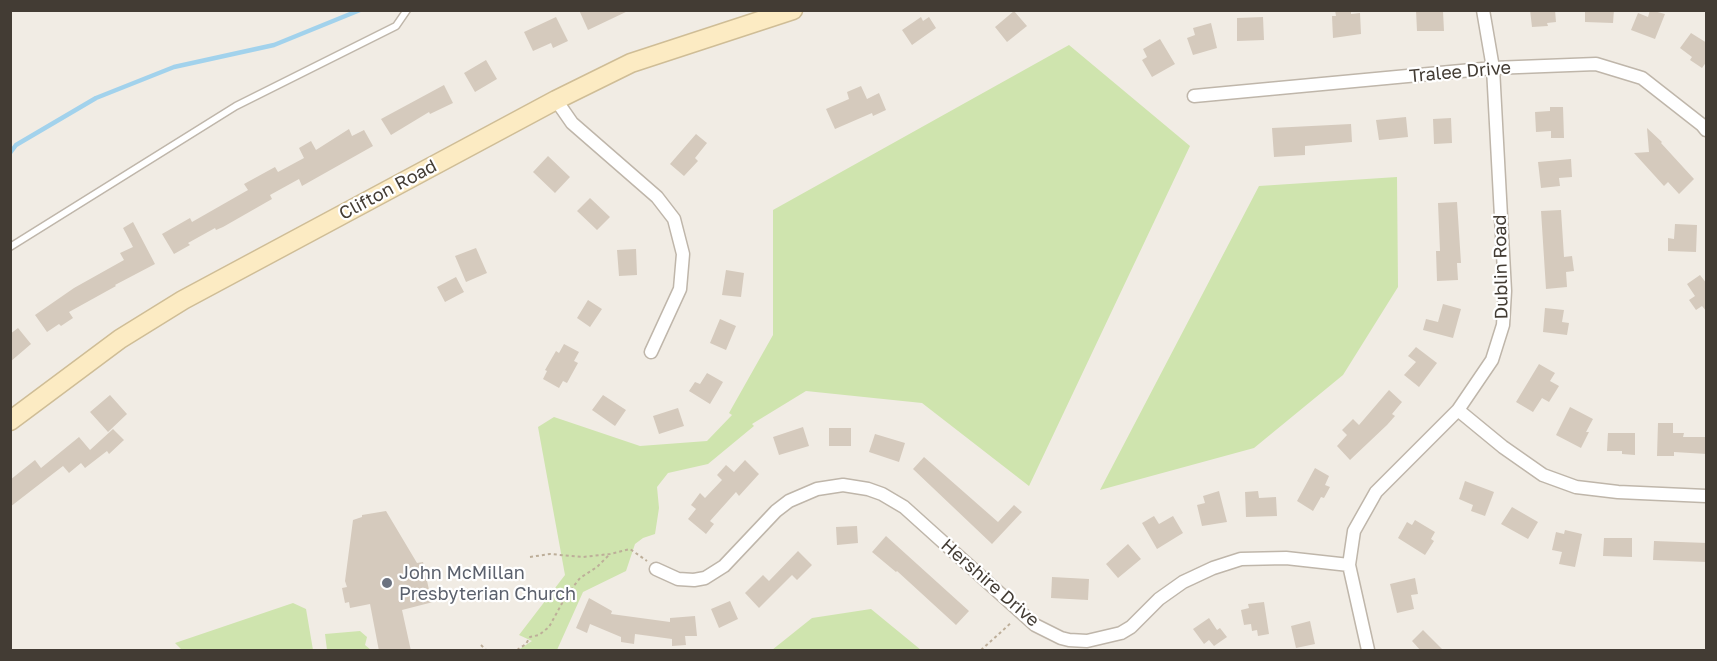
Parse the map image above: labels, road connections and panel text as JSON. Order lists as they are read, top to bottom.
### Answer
{
  "streets": {
    "main road": ["Clifton Road"],
    "street": ["Tralee Drive", "Dublin Road", "Hershire Drive"]
  },
  "crossings": [
    ["Tralee Drive", "Dublin Road"],
    ["Dublin Road", "Hershire Drive"]
  ],
  "places": ["John McMillan Presbyterian Church"]
}
